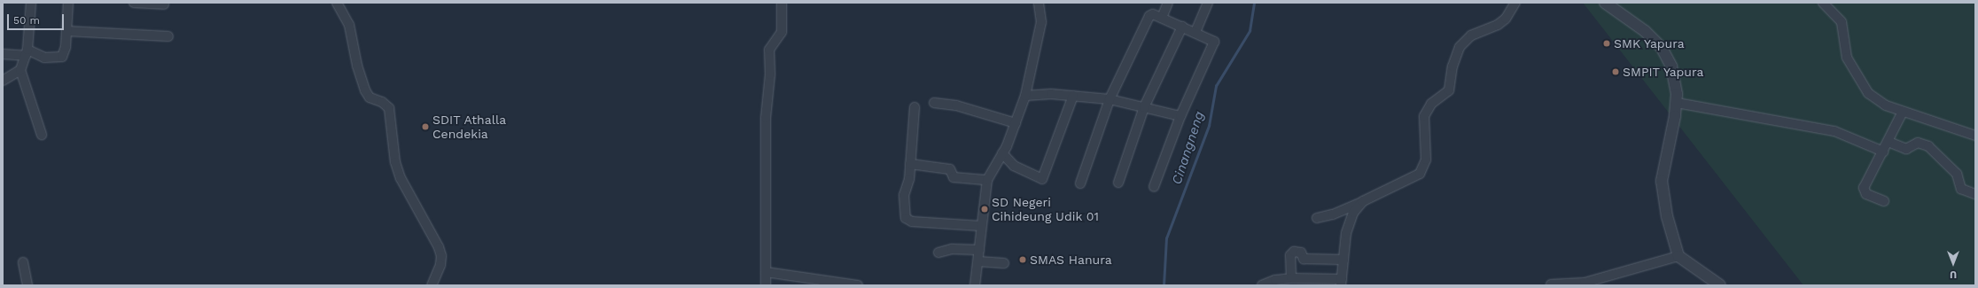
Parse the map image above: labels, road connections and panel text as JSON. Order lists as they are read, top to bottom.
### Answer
{
  "water": ["Cinangneng"],
  "places": [
    "SMK Yapura",
    "SMPIT Yapura",
    "SDIT Athalla Cendekia",
    "SD Negeri Cihideung Udik 01",
    "SMAS Hanura"
  ],
  "scale_bar": "50 m",
  "north": "bottom"
}
